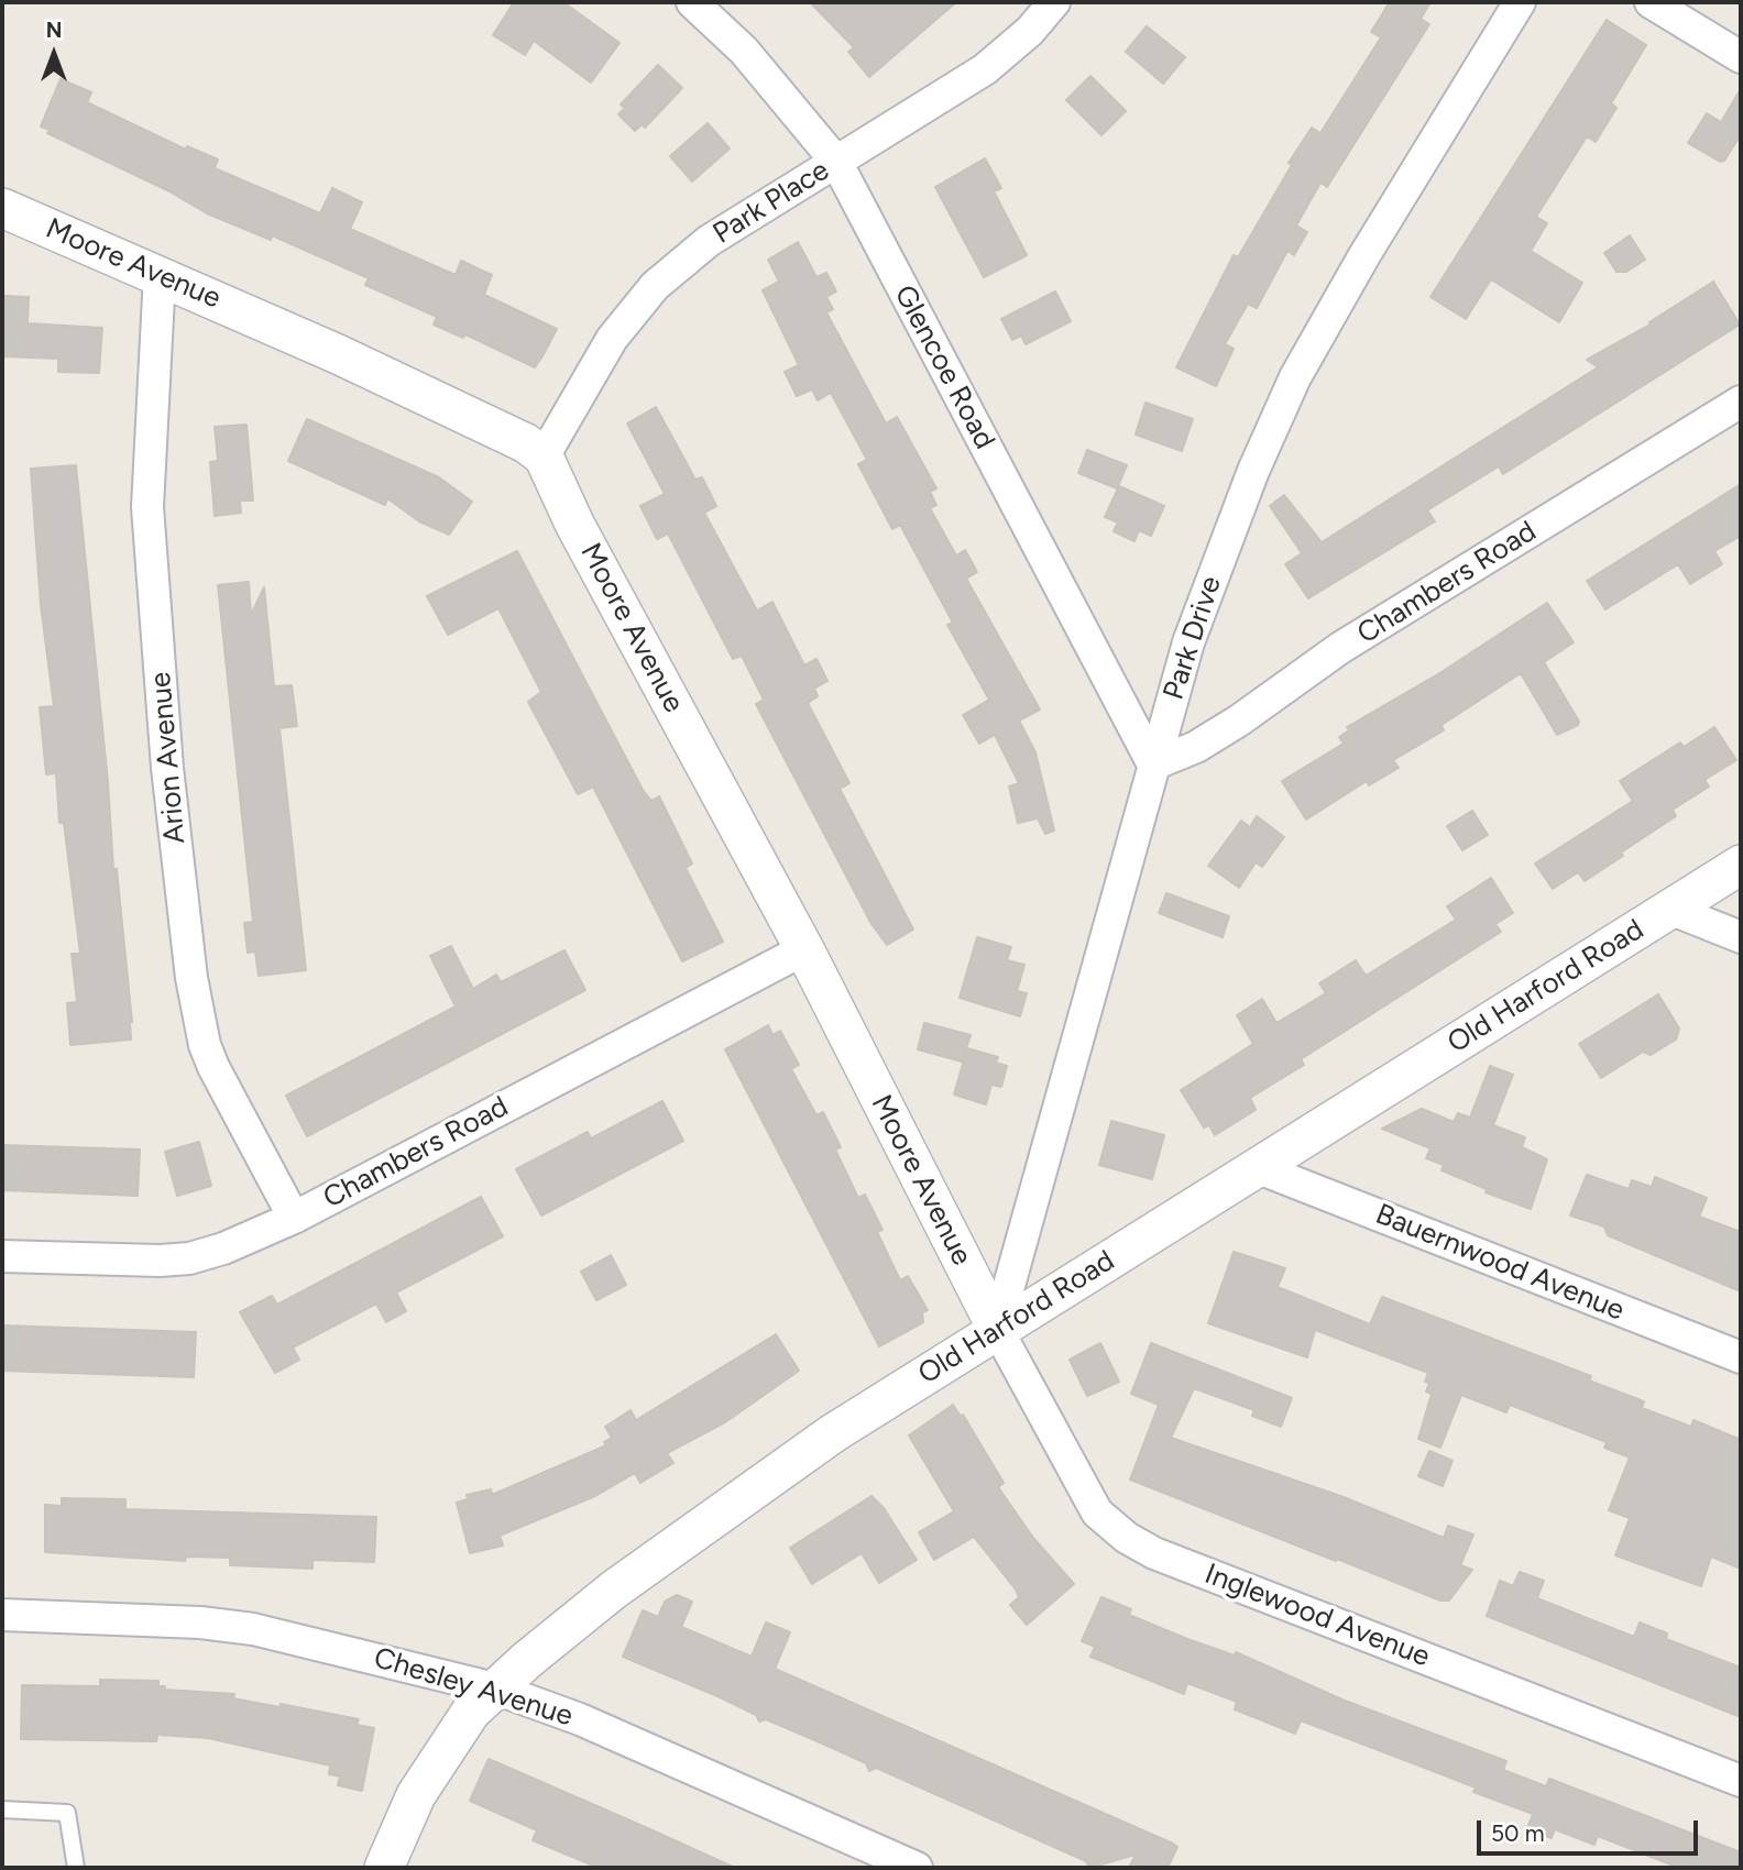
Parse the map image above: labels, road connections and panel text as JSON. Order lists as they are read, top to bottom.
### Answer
{
  "streets": {
    "street": [
      "Park Place",
      "Moore Avenue",
      "Glencoe Road",
      "Chambers Road",
      "Park Drive",
      "Arion Avenue",
      "Old Harford Road",
      "Bauernwood Avenue",
      "Inglewood Avenue",
      "Chesley Avenue"
    ]
  },
  "crossings": [
    ["Park Place", "Moore Avenue"],
    ["Park Place", "Glencoe Road"],
    ["Moore Avenue", "Chambers Road"],
    ["Moore Avenue", "Park Drive"],
    ["Moore Avenue", "Arion Avenue"],
    ["Moore Avenue", "Old Harford Road"],
    ["Moore Avenue", "Inglewood Avenue"],
    ["Glencoe Road", "Chambers Road"],
    ["Glencoe Road", "Park Drive"],
    ["Chambers Road", "Park Drive"],
    ["Chambers Road", "Arion Avenue"],
    ["Park Drive", "Old Harford Road"],
    ["Park Drive", "Inglewood Avenue"],
    ["Old Harford Road", "Bauernwood Avenue"],
    ["Old Harford Road", "Inglewood Avenue"],
    ["Old Harford Road", "Chesley Avenue"]
  ],
  "scale_bar": "50 m",
  "north": "top"
}
